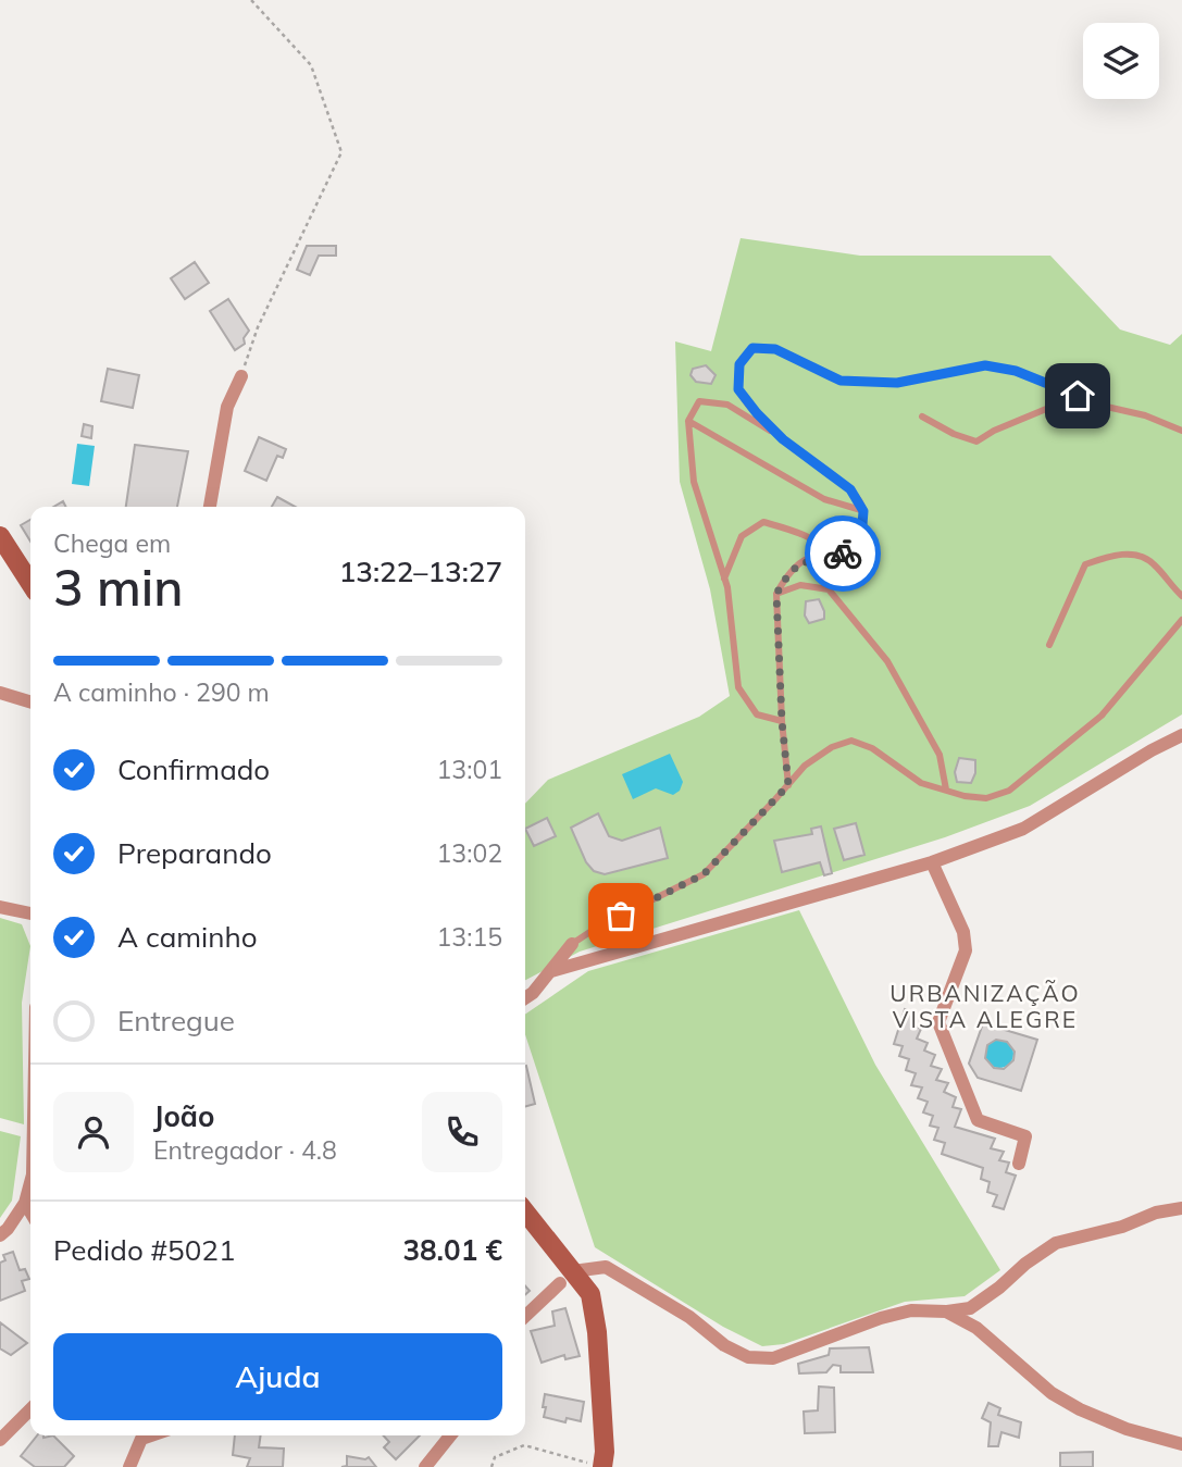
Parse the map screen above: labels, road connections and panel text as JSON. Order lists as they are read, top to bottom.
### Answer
{
  "districts": ["URBANIZAÇÃO VISTA ALEGRE"],
  "page": {
    "heading": ["3 min", "Chega em", "13:22–13:27"],
    "panel": [
      "João",
      "Entregador · 4.8",
      "Pedido #5021",
      "38.01 €"
    ],
    "bar": "A caminho · 290 m",
    "list": [
      ["Confirmado", "13:01"],
      ["Preparando", "13:02"],
      ["A caminho", "13:15"],
      "Entregue"
    ],
    "buttons": "Ajuda"
  }
}
